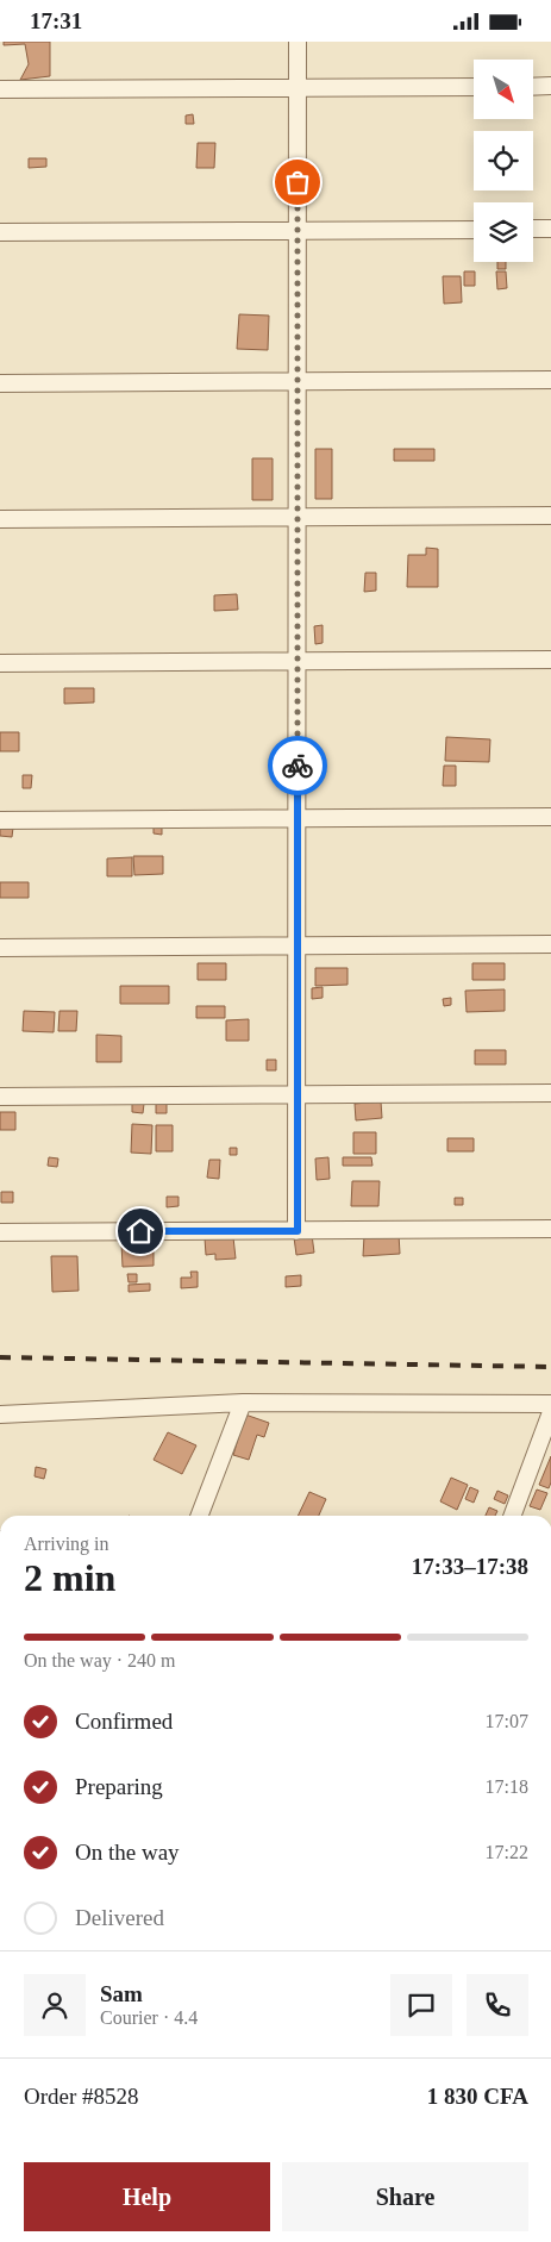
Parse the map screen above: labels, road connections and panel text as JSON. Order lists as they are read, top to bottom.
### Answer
{
  "north": "bottom right",
  "page": {
    "status": "17:31",
    "heading": ["2 min", "Arriving in", "17:33–17:38"],
    "panel": [
      "Sam",
      "Courier · 4.4",
      "Order #8528",
      "1 830 CFA"
    ],
    "bar": "On the way · 240 m",
    "list": [
      ["Confirmed", "17:07"],
      ["Preparing", "17:18"],
      ["On the way", "17:22"],
      "Delivered"
    ],
    "buttons": ["Help", "Share"]
  }
}
